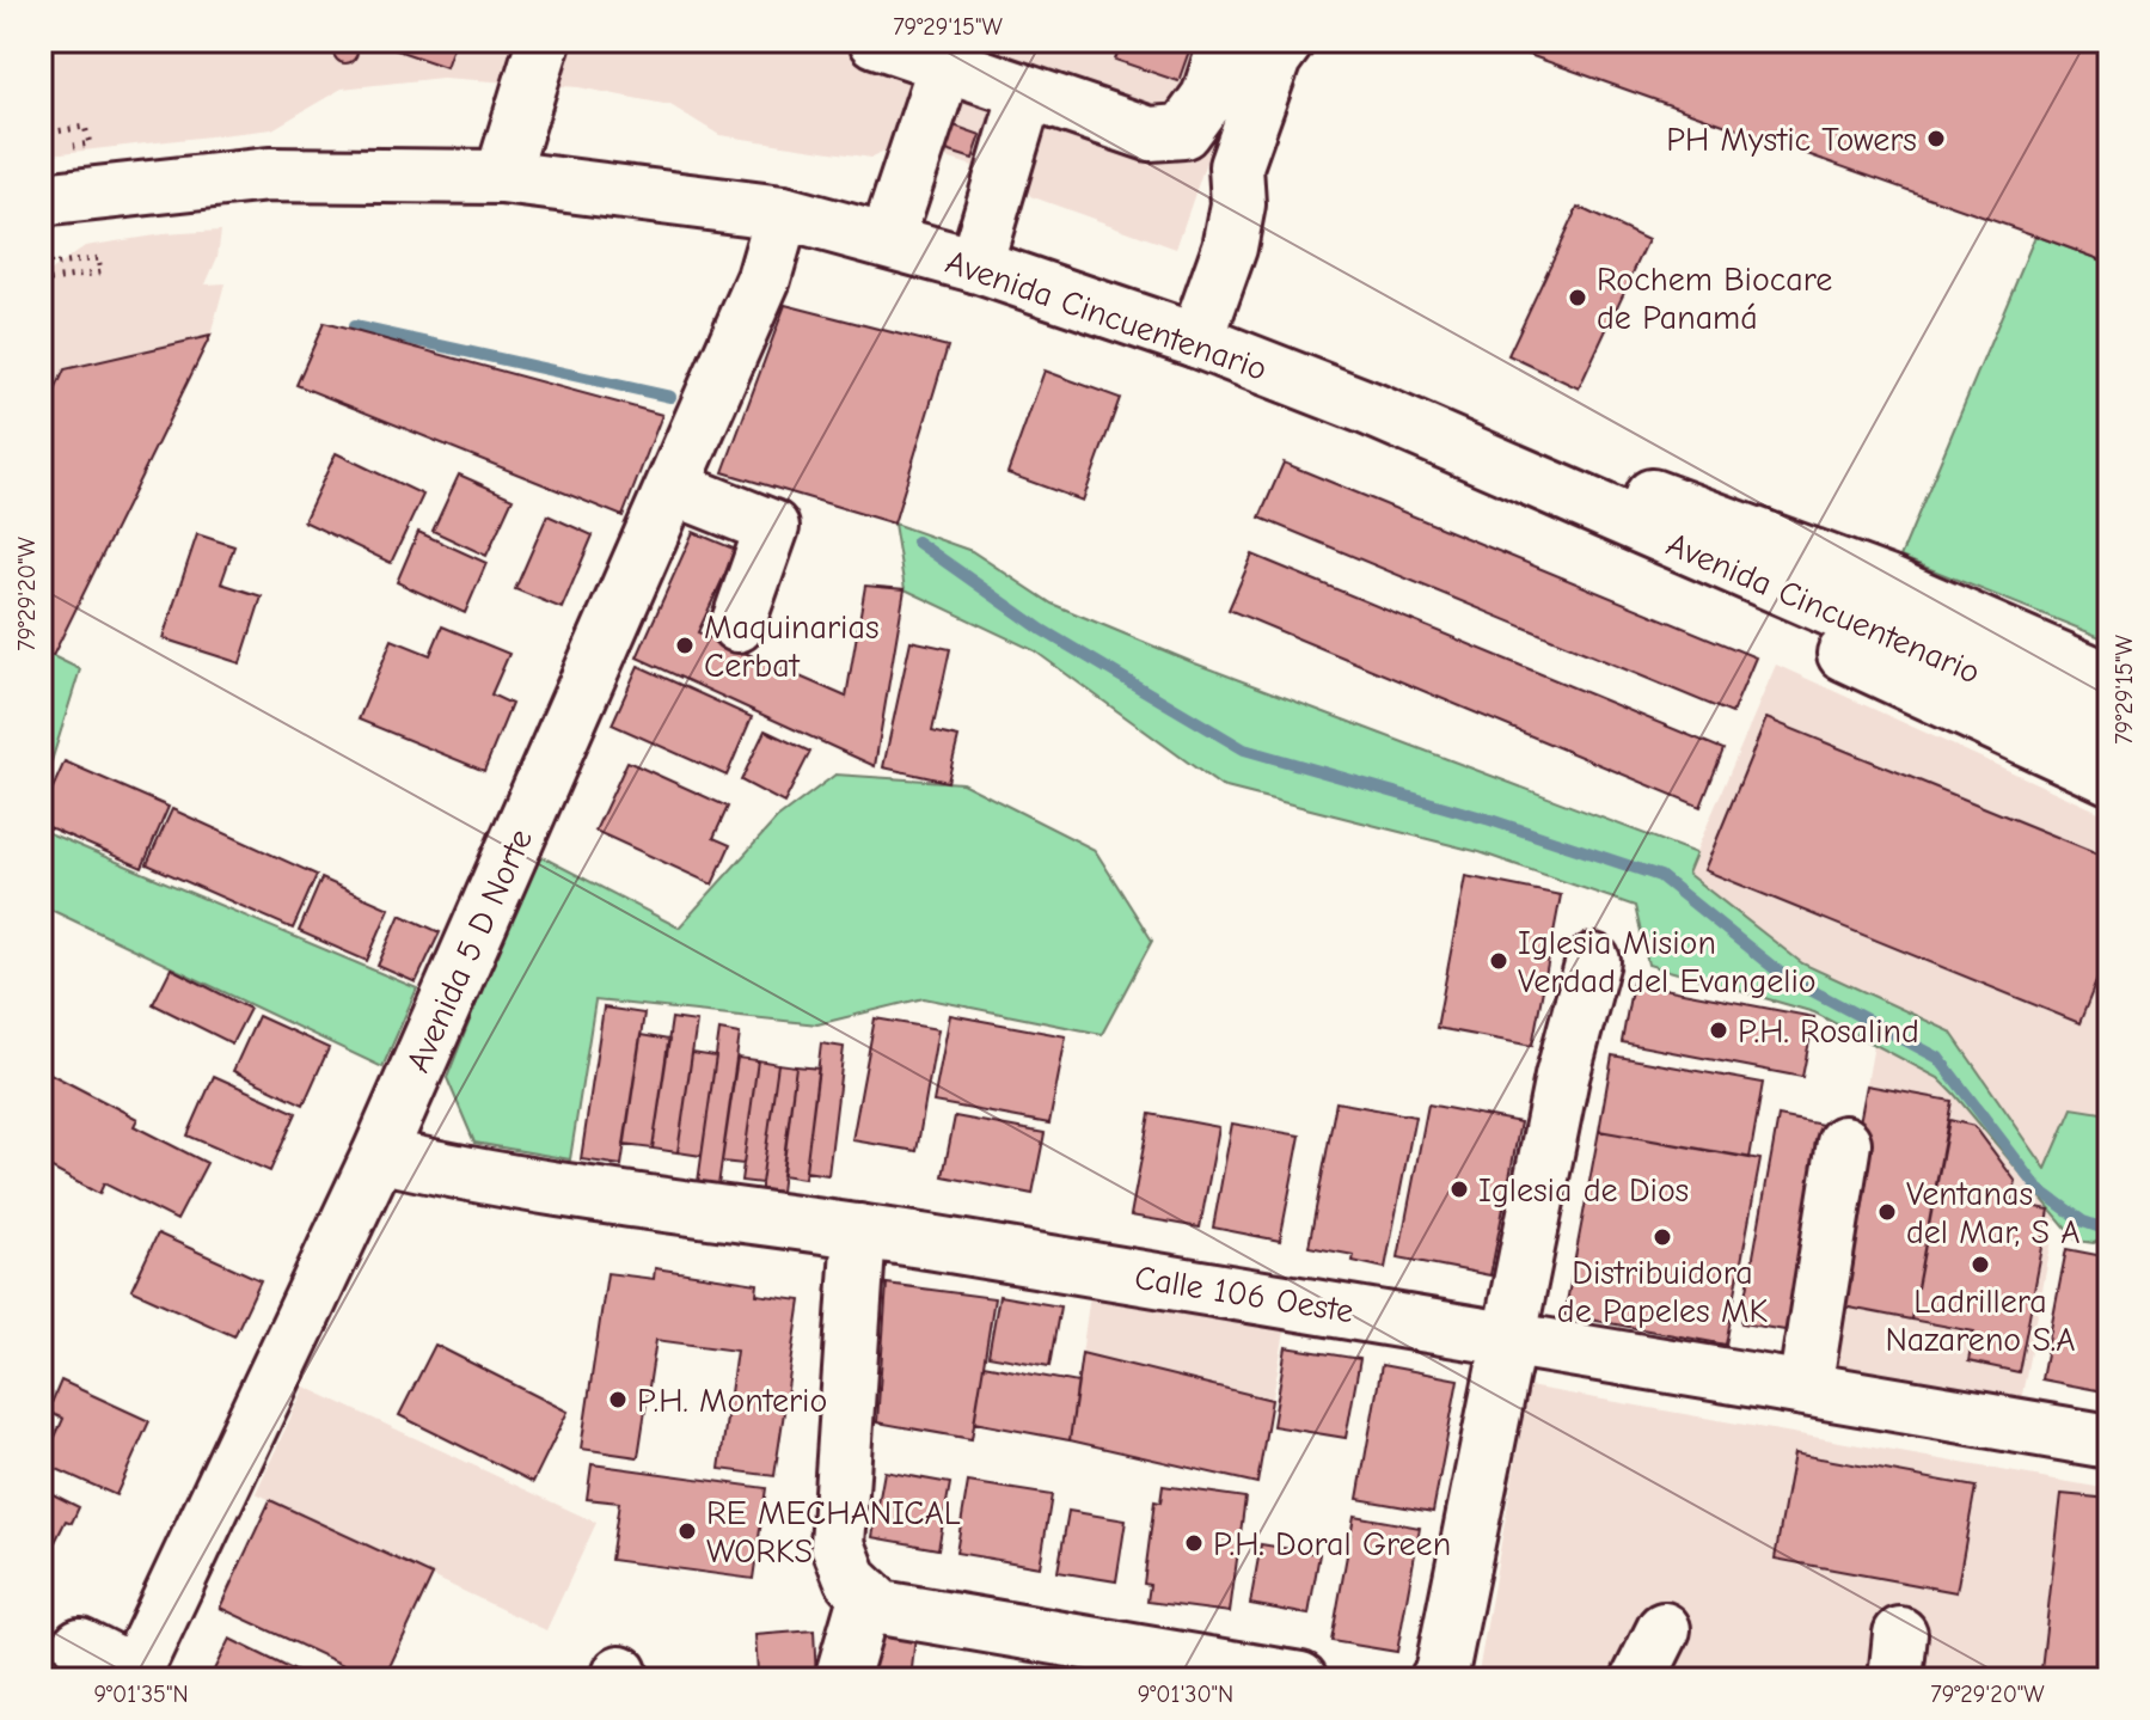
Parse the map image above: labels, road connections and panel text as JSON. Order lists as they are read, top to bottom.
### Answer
{
  "streets": {
    "street": ["Avenida Cincuentenario", "Avenida 5 D Norte", "Calle 106 Oeste"]
  },
  "crossings": [
    ["Avenida Cincuentenario", "Avenida 5 D Norte"],
    ["Avenida 5 D Norte", "Calle 106 Oeste"]
  ],
  "places": [
    "PH Mystic Towers",
    "Rochem Biocare de Panamá",
    "Maquinarias Cerbat",
    "Iglesia Mision Verdad del Evangelio",
    "P.H. Rosalind",
    "Iglesia de Dios",
    "Ventanas del Mar, S A",
    "Distribuidora de Papeles MK",
    "Ladrillera Nazareno S.A",
    "P.H. Monterio",
    "RE MECHANICAL WORKS",
    "P.H. Doral Green"
  ],
  "coordinates": [
    "79°29'15\"W",
    "79°29'20\"W",
    "9°01'35\"N",
    "9°01'30\"N"
  ]
}
